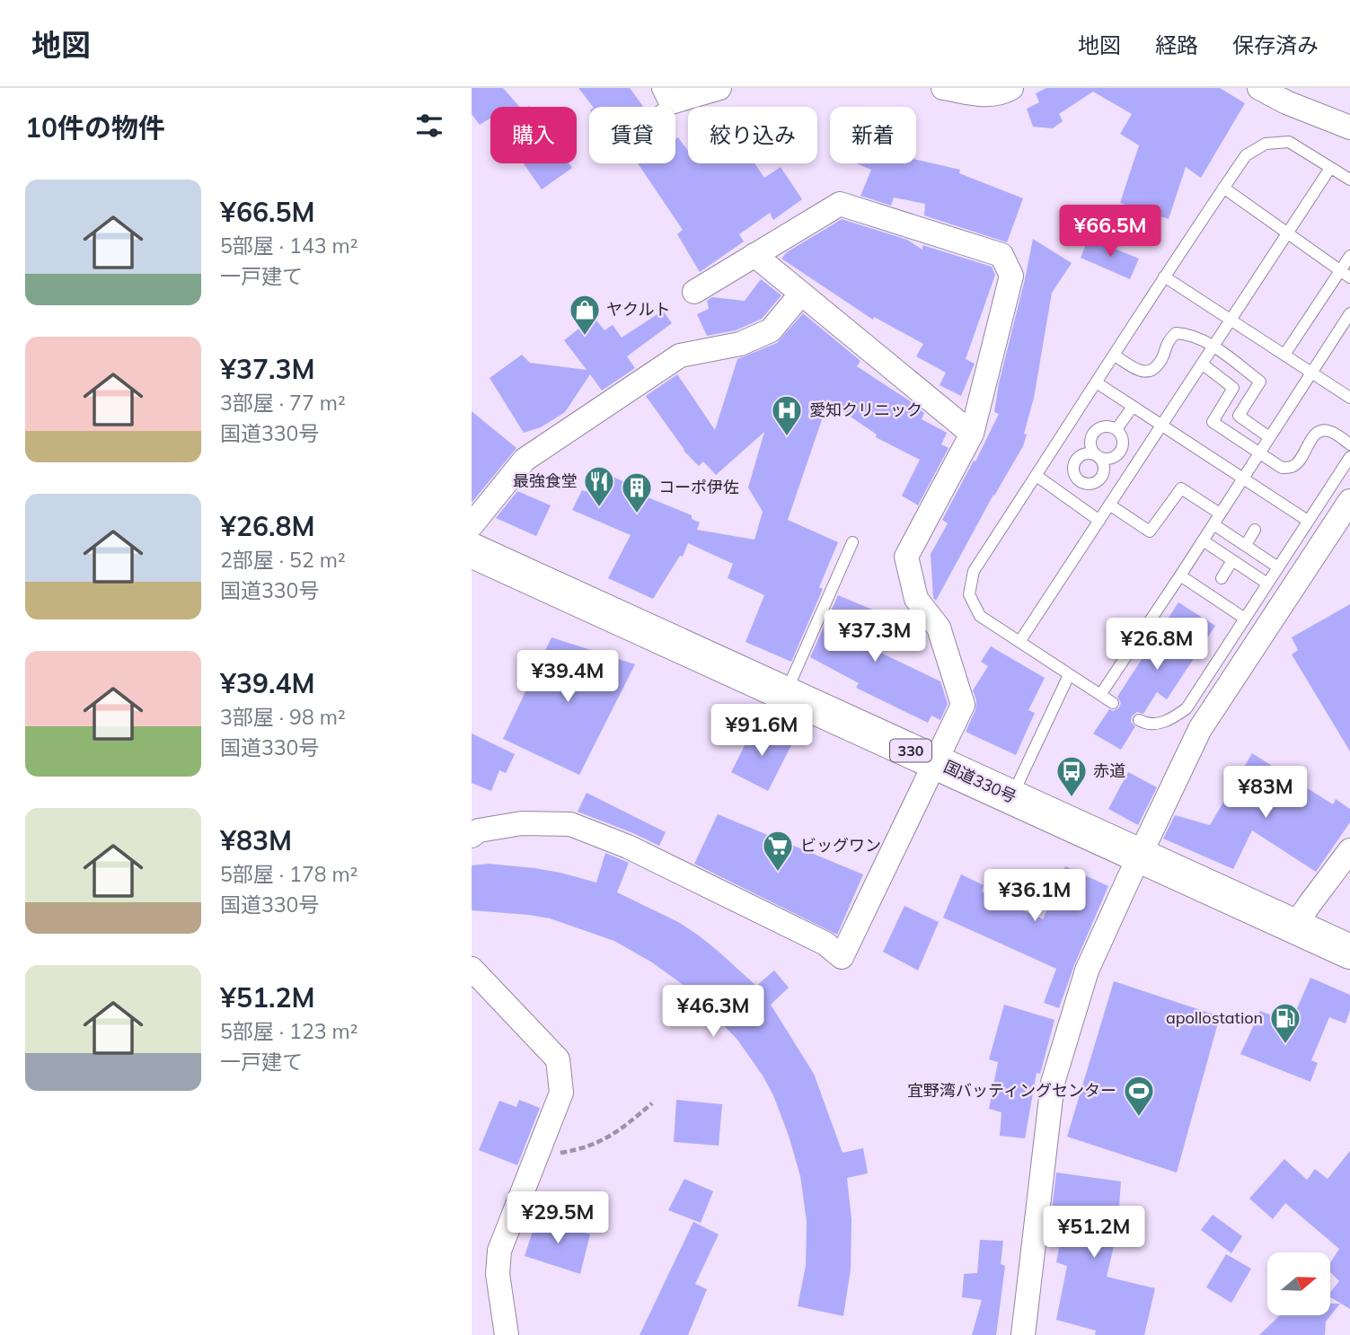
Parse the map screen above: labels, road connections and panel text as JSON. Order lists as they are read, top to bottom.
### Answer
{
  "streets": {
    "highway": ["330", "国道330号"]
  },
  "places": {
    "shop": ["ヤクルト"],
    "hospital": ["愛知クリニック"],
    "restaurant": ["最強食堂"],
    "building": ["コーポ伊佐"],
    "bus stop": ["赤道"],
    "supermarket": ["ビッグワン"],
    "fuel station": ["apollostation"],
    "sports": ["宜野湾バッティングセンター"]
  },
  "north": "right",
  "page": {
    "header": "地図",
    "nav": ["地図", "経路", "保存済み"],
    "heading": "10件の物件",
    "chip": [
      "購入",
      "賃貸",
      "絞り込み",
      "新着"
    ],
    "list": [
      {
        "name": "¥66.5M",
        "note": "5部屋 · 143 m² · 一戸建て"
      },
      {
        "name": "¥37.3M",
        "note": "3部屋 · 77 m² · 国道330号"
      },
      {
        "name": "¥26.8M",
        "note": "2部屋 · 52 m² · 国道330号"
      },
      {
        "name": "¥39.4M",
        "note": "3部屋 · 98 m² · 国道330号"
      },
      {
        "name": "¥83M",
        "note": "5部屋 · 178 m² · 国道330号"
      },
      {
        "name": "¥51.2M",
        "note": "5部屋 · 123 m² · 一戸建て"
      }
    ],
    "price": [
      "¥66.5M",
      "¥37.3M",
      "¥26.8M",
      "¥39.4M",
      "¥91.6M",
      "¥83M",
      "¥36.1M",
      "¥46.3M",
      "¥29.5M",
      "¥51.2M"
    ]
  }
}
